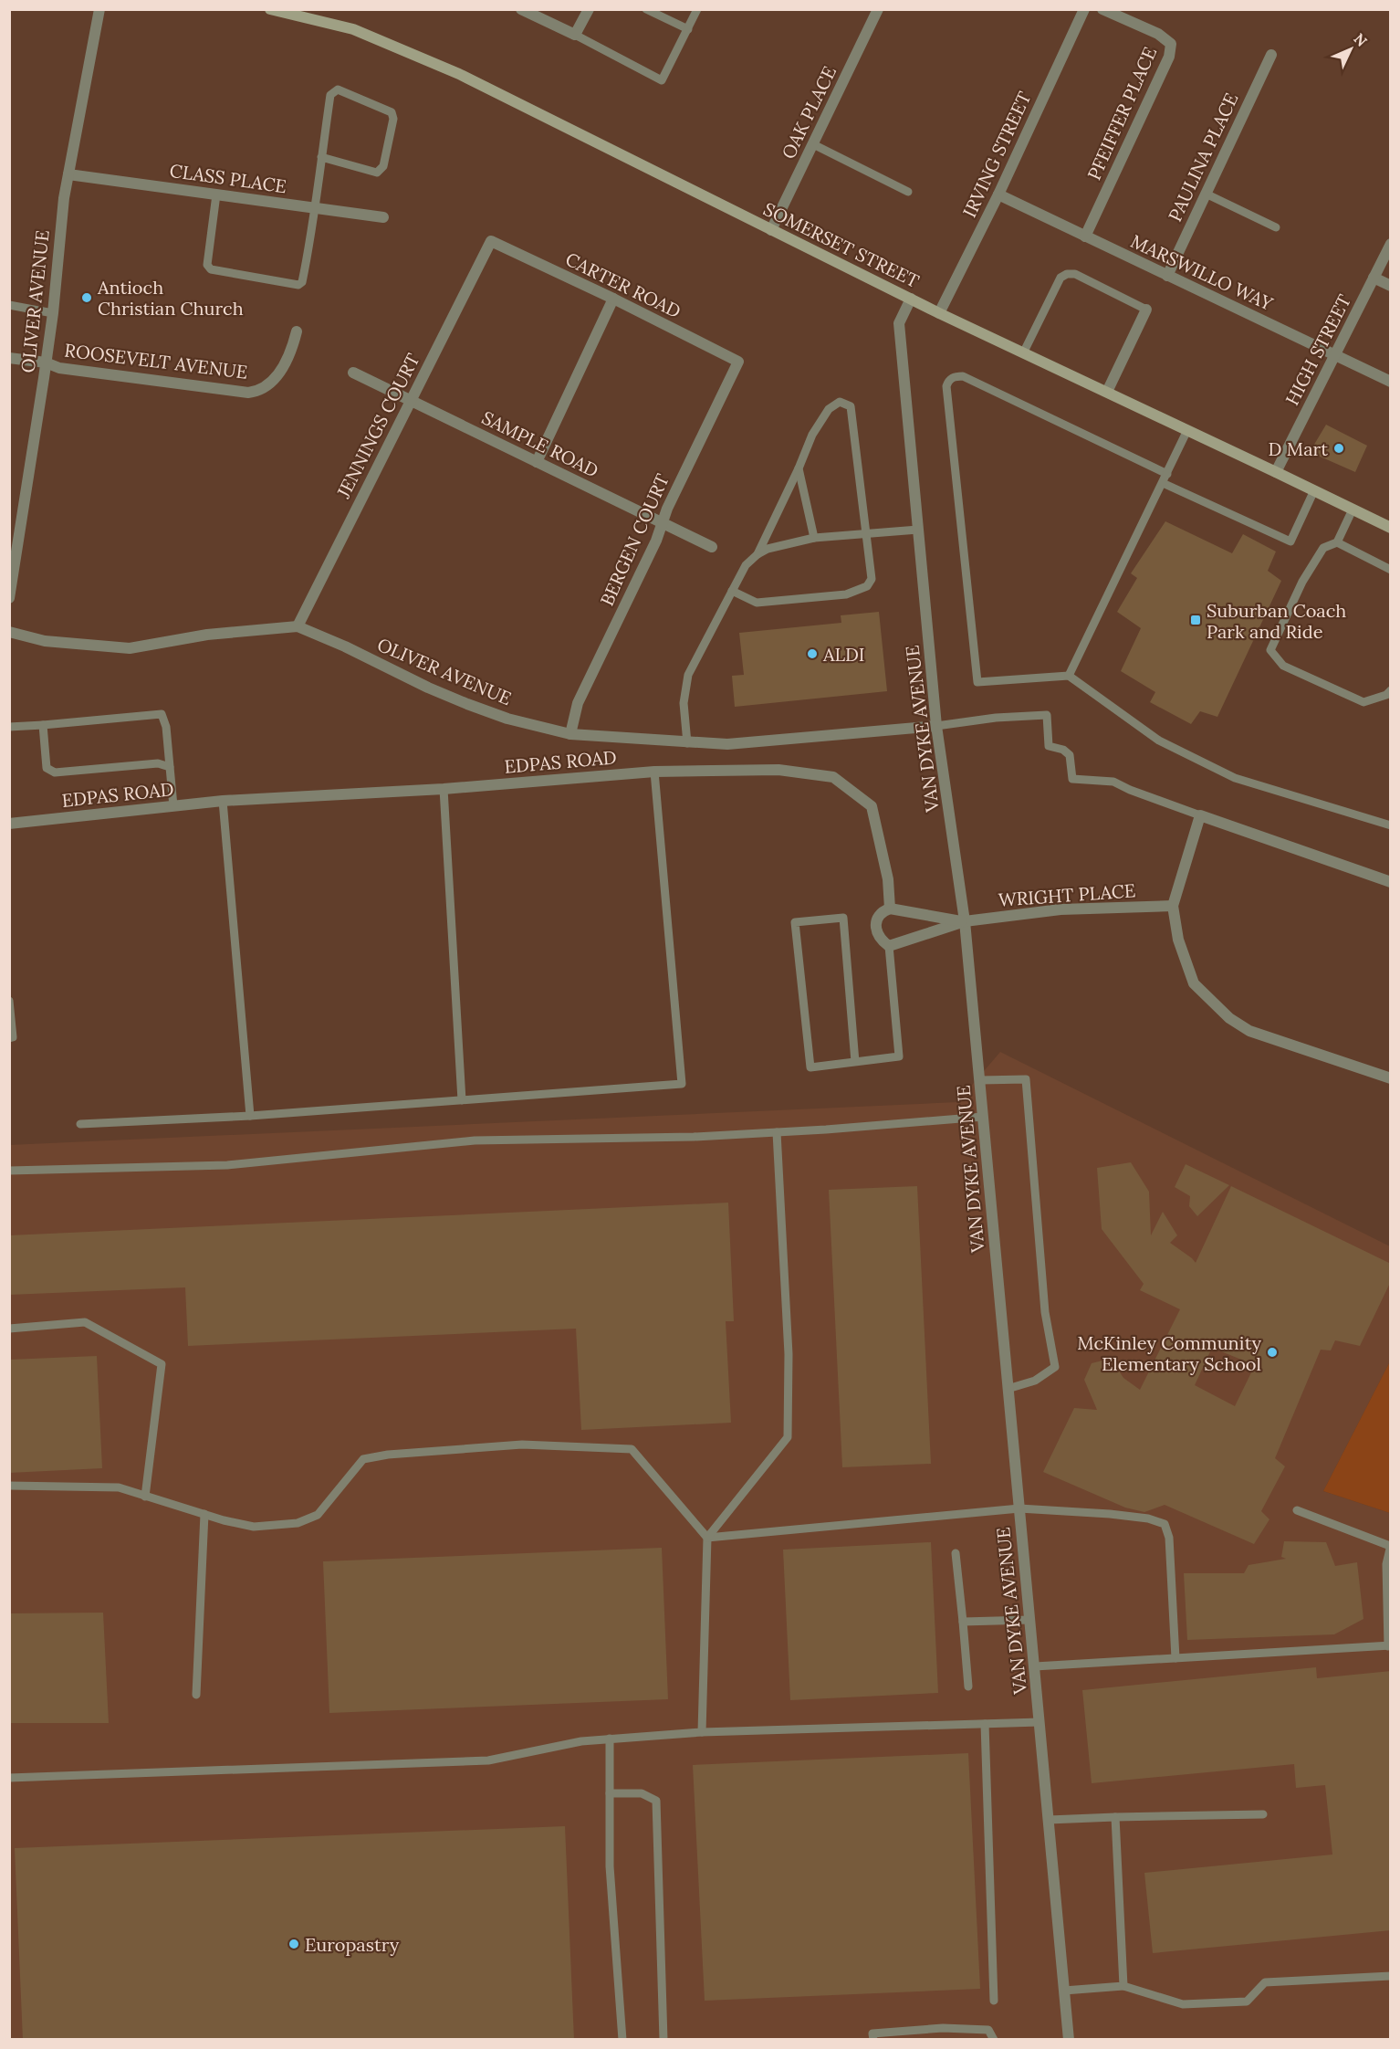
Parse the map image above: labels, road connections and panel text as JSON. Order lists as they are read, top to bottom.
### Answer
{
  "streets": {
    "main road": ["SOMERSET STREET"],
    "street": [
      "OAK PLACE",
      "PFEIFFER PLACE",
      "IRVING STREET",
      "PAULINA PLACE",
      "CLASS PLACE",
      "MARSWILLO WAY",
      "CARTER ROAD",
      "OLIVER AVENUE",
      "HIGH STREET",
      "ROOSEVELT AVENUE",
      "JENNINGS COURT",
      "SAMPLE ROAD",
      "BERGEN COURT",
      "VAN DYKE AVENUE",
      "EDPAS ROAD",
      "WRIGHT PLACE"
    ]
  },
  "crossings": [
    ["OAK PLACE", "SOMERSET STREET"],
    ["PFEIFFER PLACE", "MARSWILLO WAY"],
    ["IRVING STREET", "SOMERSET STREET"],
    ["IRVING STREET", "MARSWILLO WAY"],
    ["PAULINA PLACE", "MARSWILLO WAY"],
    ["CLASS PLACE", "OLIVER AVENUE"],
    ["SOMERSET STREET", "HIGH STREET"],
    ["SOMERSET STREET", "VAN DYKE AVENUE"],
    ["MARSWILLO WAY", "HIGH STREET"],
    ["CARTER ROAD", "JENNINGS COURT"],
    ["CARTER ROAD", "BERGEN COURT"],
    ["OLIVER AVENUE", "ROOSEVELT AVENUE"],
    ["OLIVER AVENUE", "JENNINGS COURT"],
    ["OLIVER AVENUE", "BERGEN COURT"],
    ["OLIVER AVENUE", "VAN DYKE AVENUE"],
    ["JENNINGS COURT", "SAMPLE ROAD"],
    ["SAMPLE ROAD", "BERGEN COURT"],
    ["VAN DYKE AVENUE", "WRIGHT PLACE"]
  ],
  "places": {
    "other": [
      "Antioch Christian Church",
      "D Mart",
      "ALDI",
      "McKinley Community Elementary School",
      "Europastry"
    ],
    "transit": ["Suburban Coach Park and Ride"]
  },
  "north": "top right"
}
